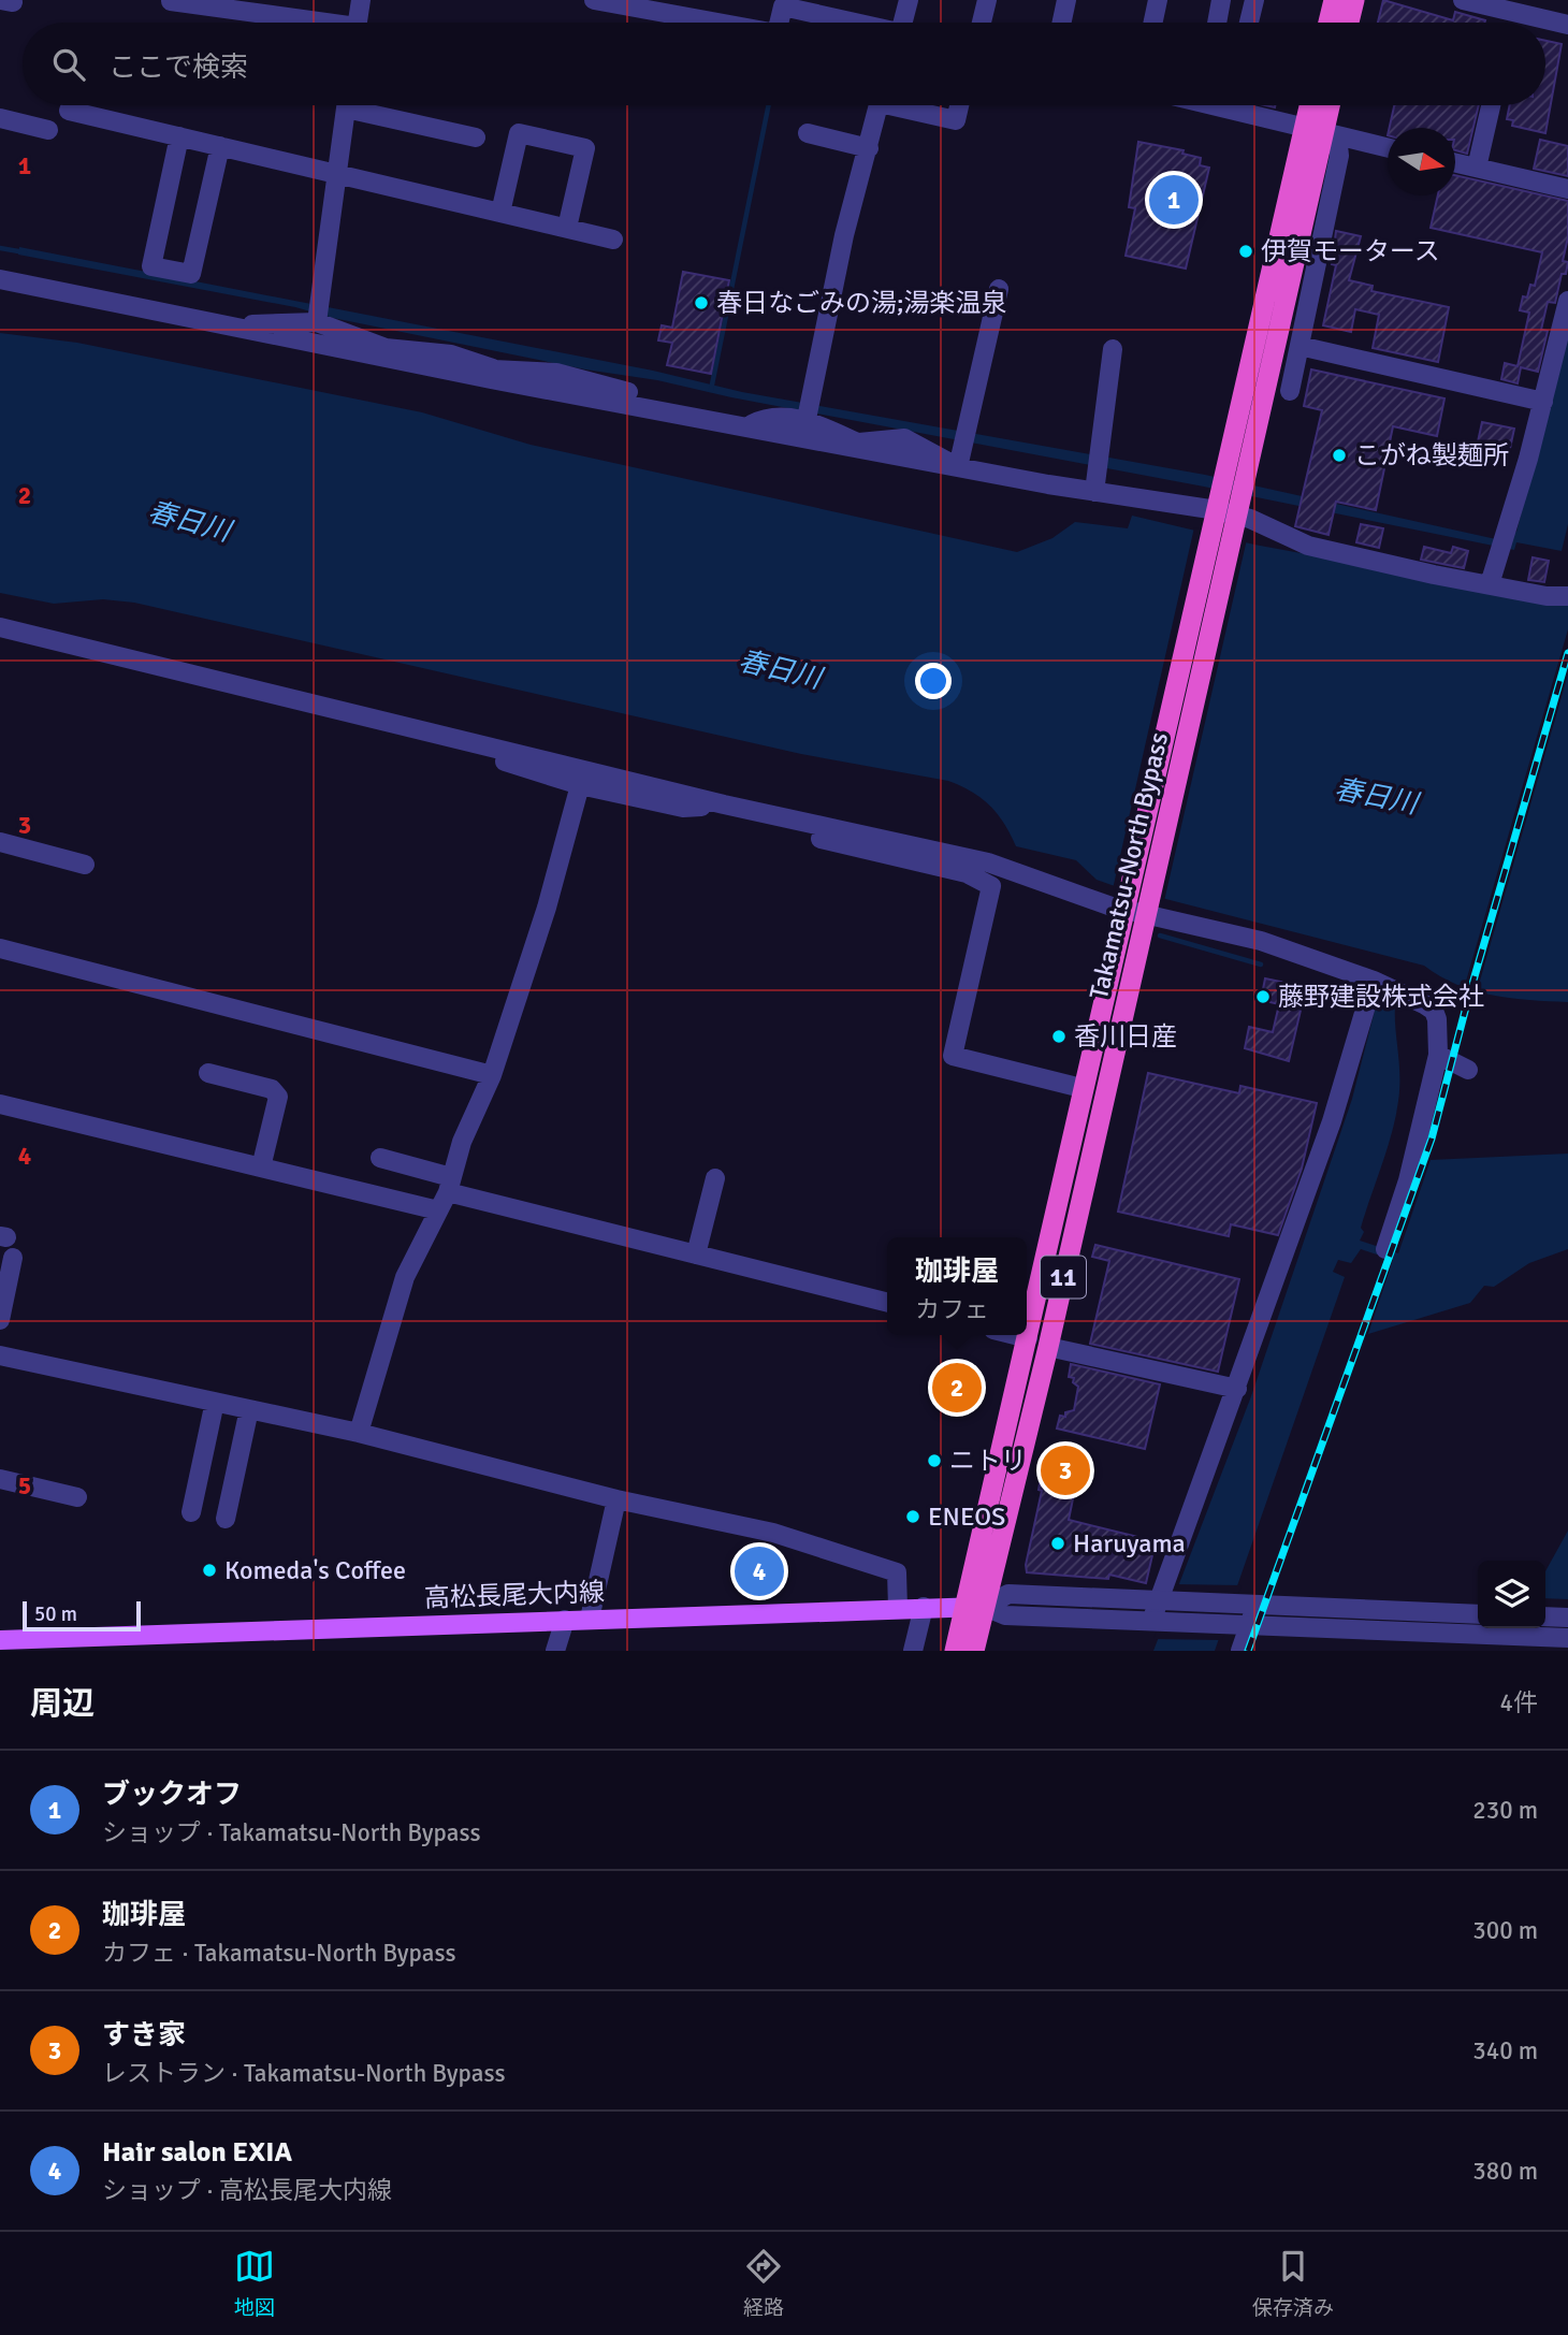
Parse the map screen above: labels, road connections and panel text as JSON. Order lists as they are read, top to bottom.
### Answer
{
  "streets": {
    "highway": ["Takamatsu-North Bypass", "11"],
    "main road": ["高松長尾大内線"]
  },
  "crossings": [
    ["Takamatsu-North Bypass", "高松長尾大内線"]
  ],
  "water": ["春日川"],
  "places": [
    "伊賀モータース",
    "春日なごみの湯;湯楽温泉",
    "こがね製麺所",
    "藤野建設株式会社",
    "香川日産",
    "ニトリ",
    "ENEOS",
    "Haruyama",
    "Komeda's Coffee"
  ],
  "scale_bar": "50 m",
  "north": "right",
  "page": {
    "search": "ここで検索",
    "pins": [
      "1",
      "2",
      "3",
      "4"
    ],
    "popup": ["珈琲屋", "カフェ"],
    "scale": "50 m",
    "heading": ["周辺", "4件"],
    "list": [
      {
        "mark": "1",
        "name": "ブックオフ",
        "note": "ショップ · Takamatsu-North Bypass",
        "value": "230 m"
      },
      {
        "mark": "2",
        "name": "珈琲屋",
        "note": "カフェ · Takamatsu-North Bypass",
        "value": "300 m"
      },
      {
        "mark": "3",
        "name": "すき家",
        "note": "レストラン · Takamatsu-North Bypass",
        "value": "340 m"
      },
      {
        "mark": "4",
        "name": "Hair salon EXIA",
        "note": "ショップ · 高松長尾大内線",
        "value": "380 m"
      }
    ],
    "nav": ["地図", "経路", "保存済み"]
  },
  "grid": {
    "rows": [
      "1",
      "2",
      "3",
      "4",
      "5"
    ]
  }
}
